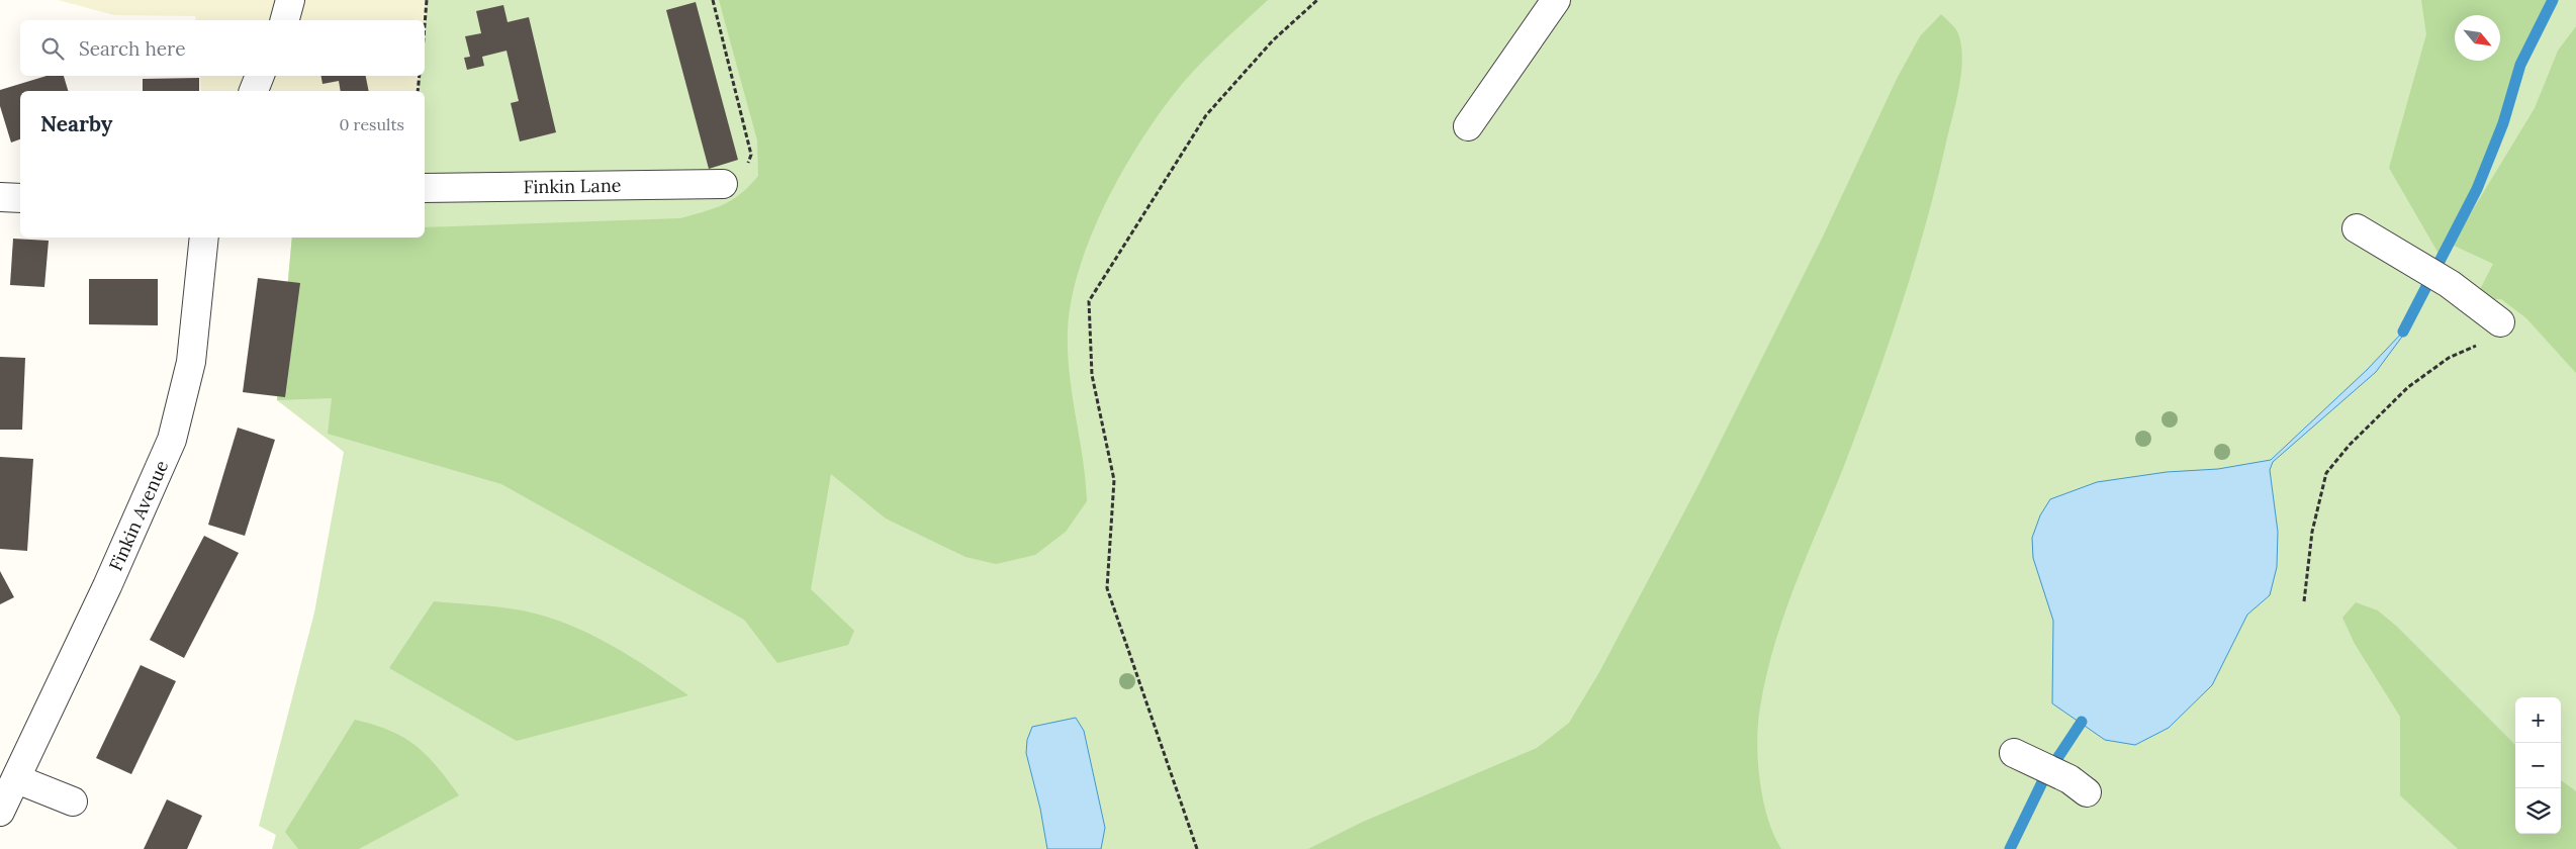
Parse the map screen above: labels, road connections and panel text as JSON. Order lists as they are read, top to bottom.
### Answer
{
  "streets": {
    "street": ["Finkin Lane", "Finkin Avenue"]
  },
  "north": "bottom right",
  "page": {
    "search": "Search here",
    "heading": ["Nearby", "0 results"],
    "map_buttons": ["+", "−"]
  }
}
